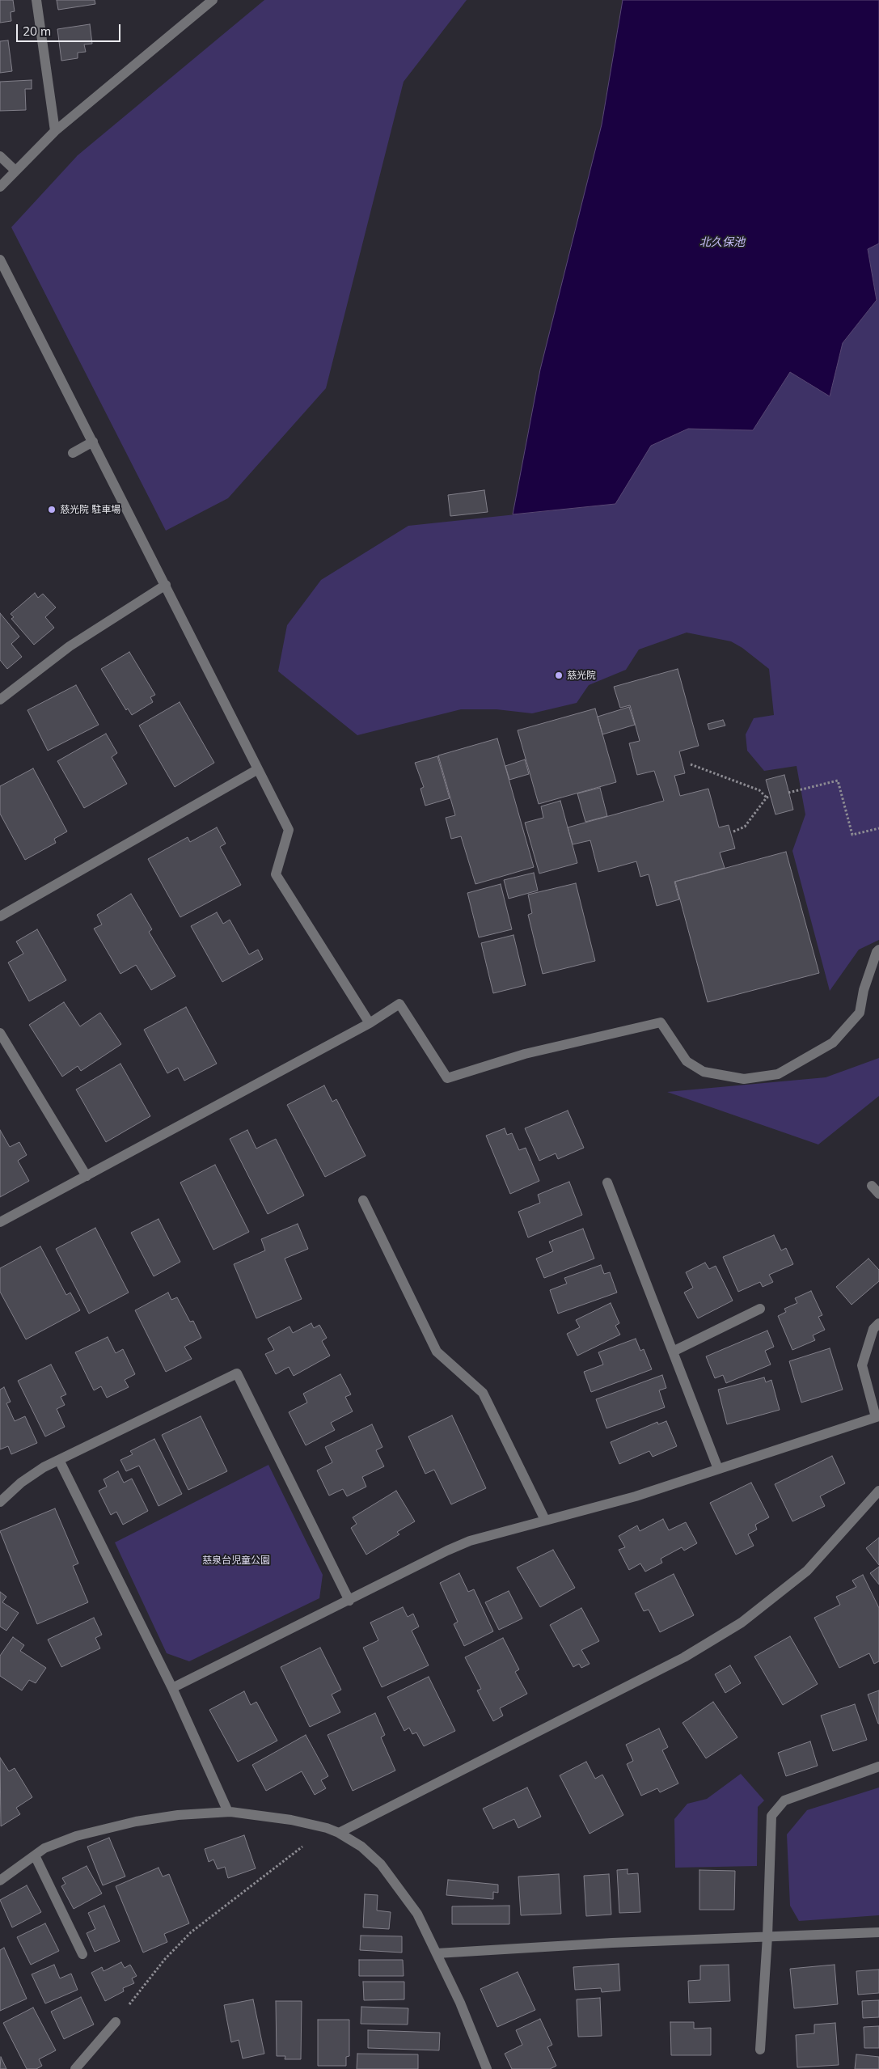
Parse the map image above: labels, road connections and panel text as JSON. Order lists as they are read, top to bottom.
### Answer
{
  "water": ["北久保池"],
  "parks": ["慈泉台児童公園"],
  "places": ["慈光院 駐車場", "慈光院"],
  "scale_bar": "20 m"
}
